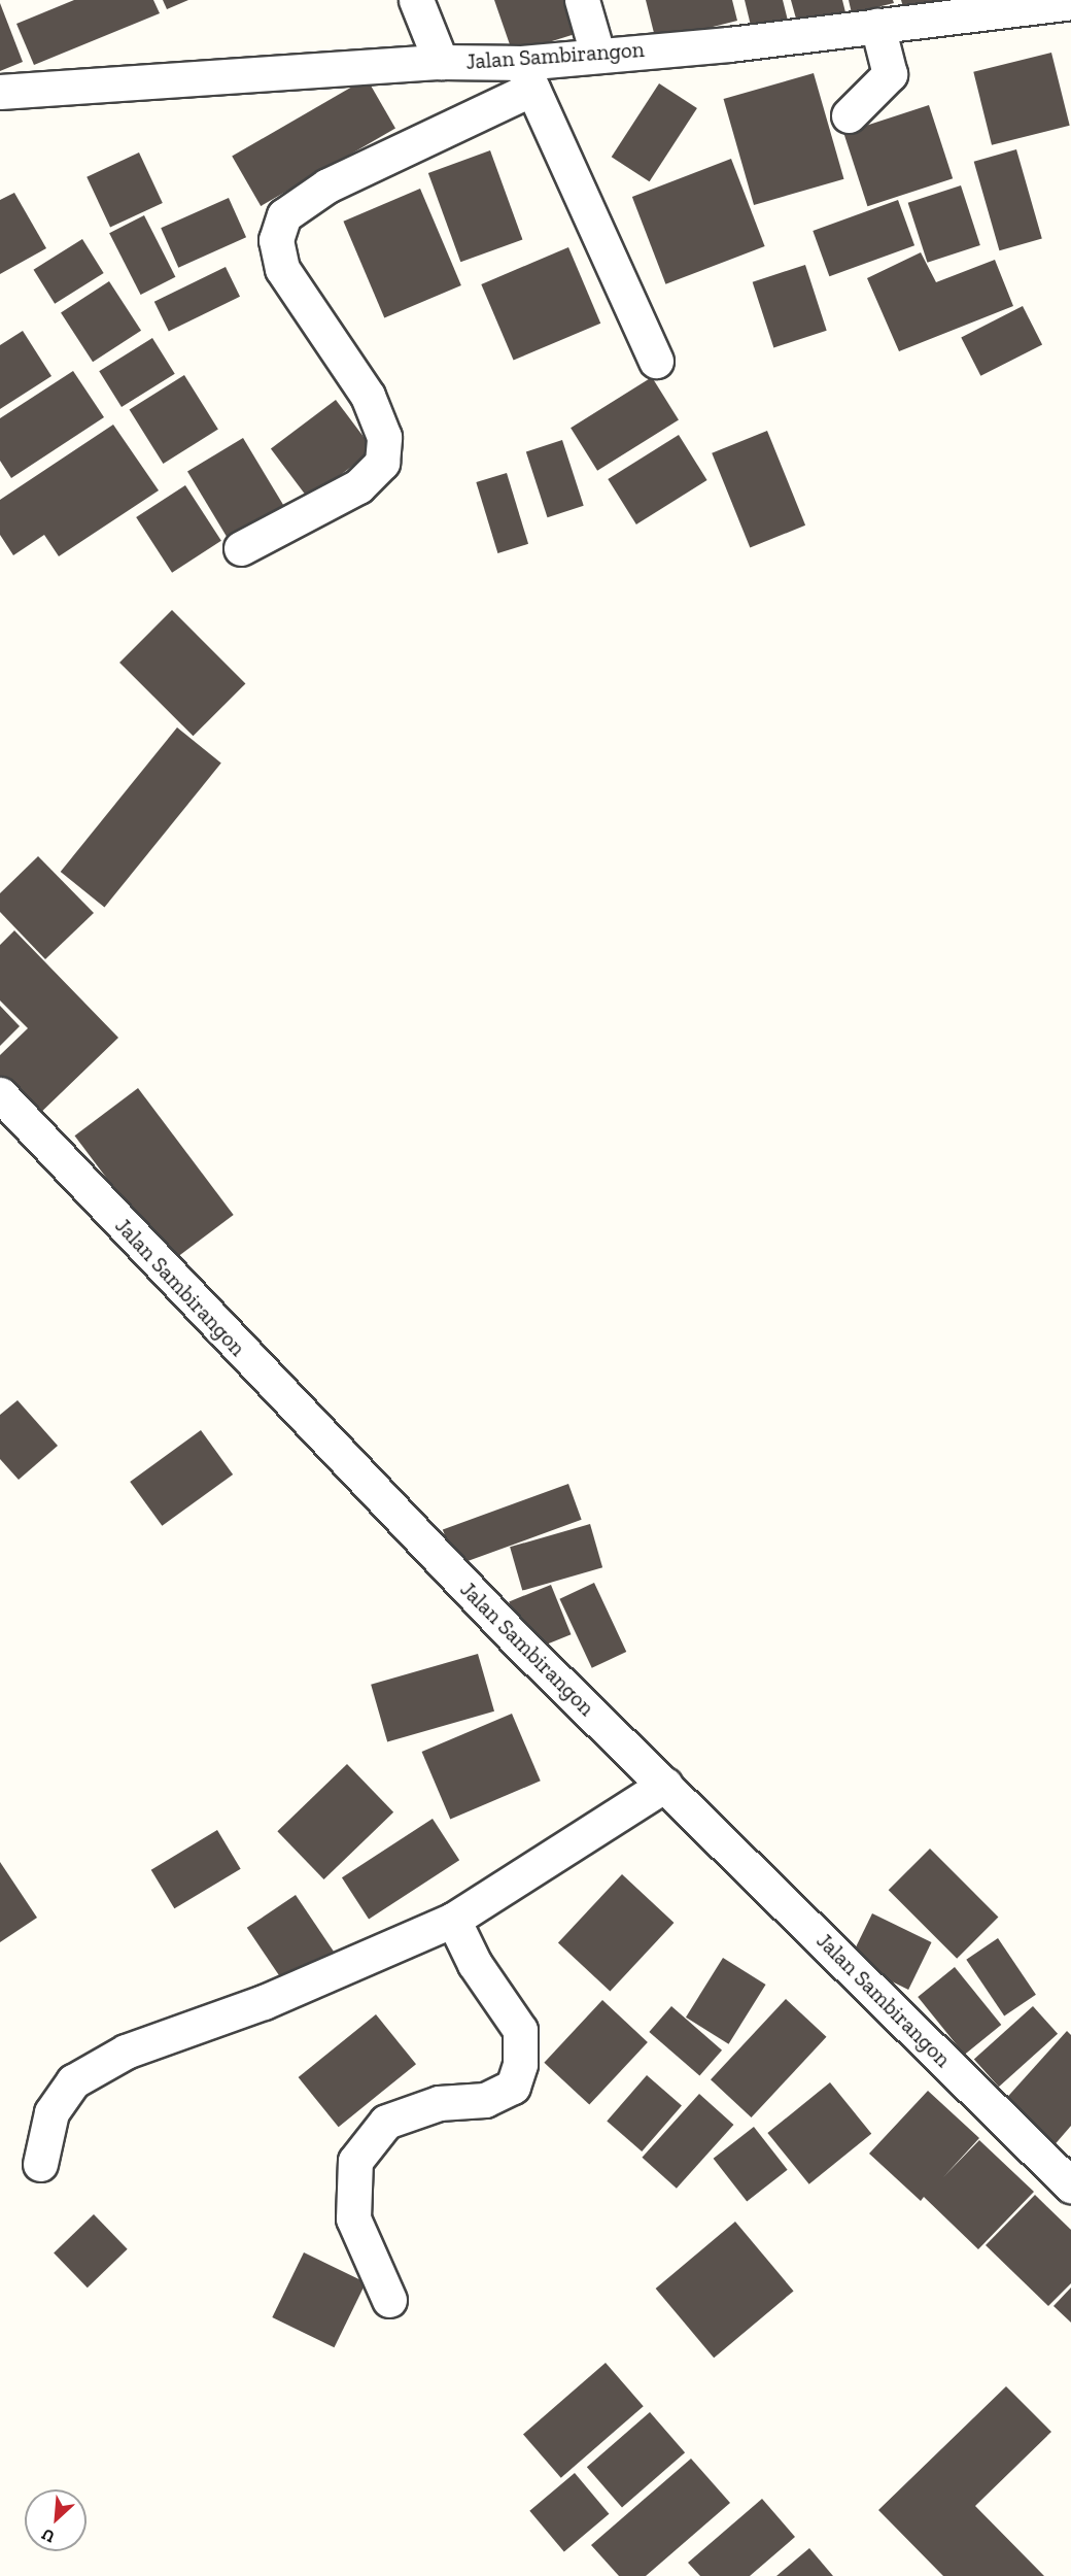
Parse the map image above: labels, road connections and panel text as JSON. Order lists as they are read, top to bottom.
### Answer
{
  "streets": {
    "street": ["Jalan Sambirangon"]
  },
  "north": "bottom left"
}
